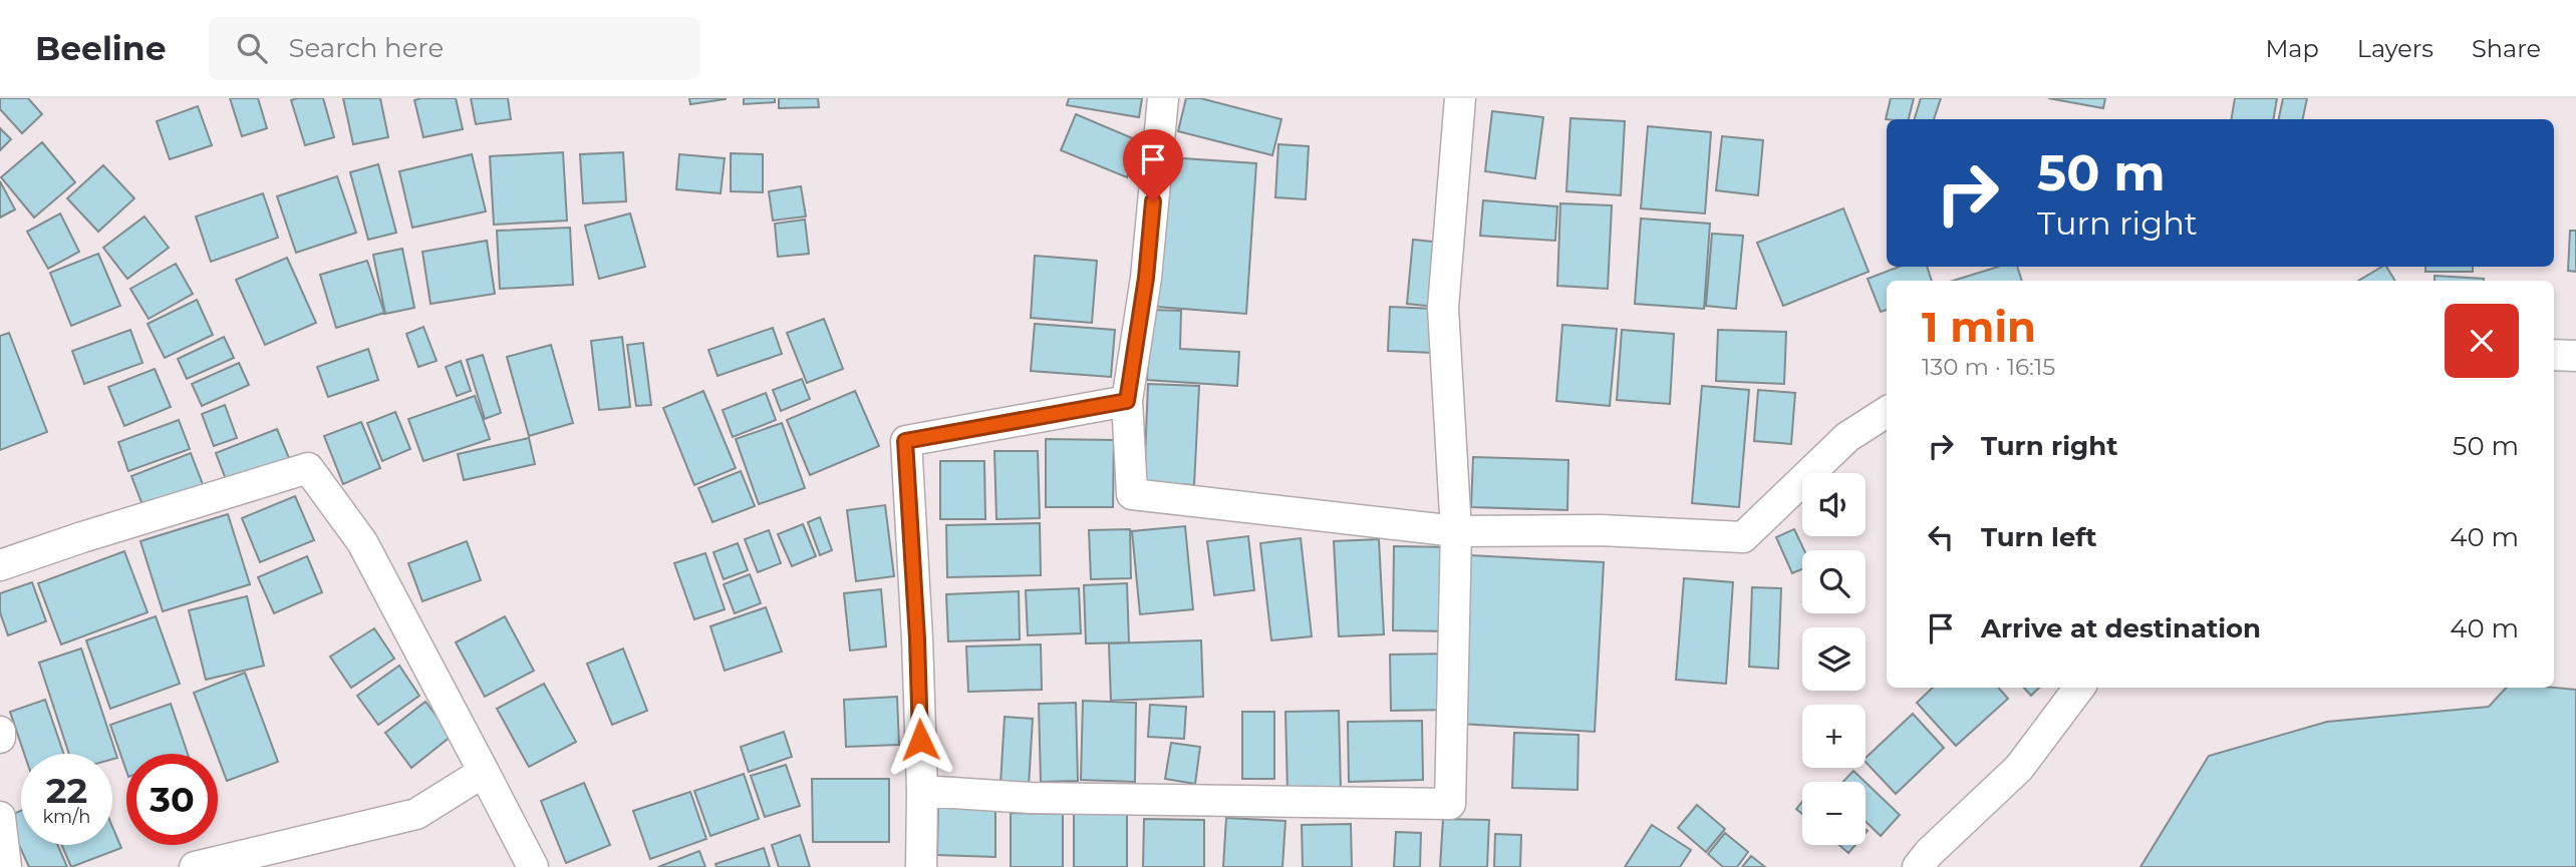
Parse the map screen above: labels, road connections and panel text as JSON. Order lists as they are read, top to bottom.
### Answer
{
  "page": {
    "header": "Beeline",
    "search": "Search here",
    "nav": ["Map", "Layers", "Share"],
    "turn": ["50 m", "Turn right"],
    "heading": ["1 min", "130 m · 16:15"],
    "list": [
      {
        "name": "Turn right",
        "value": "50 m"
      },
      {
        "name": "Turn left",
        "value": "40 m"
      },
      {
        "name": "Arrive at destination",
        "value": "40 m"
      }
    ],
    "map_buttons": ["+", "−"],
    "speed": "22 km/h",
    "limit": "30"
  }
}
